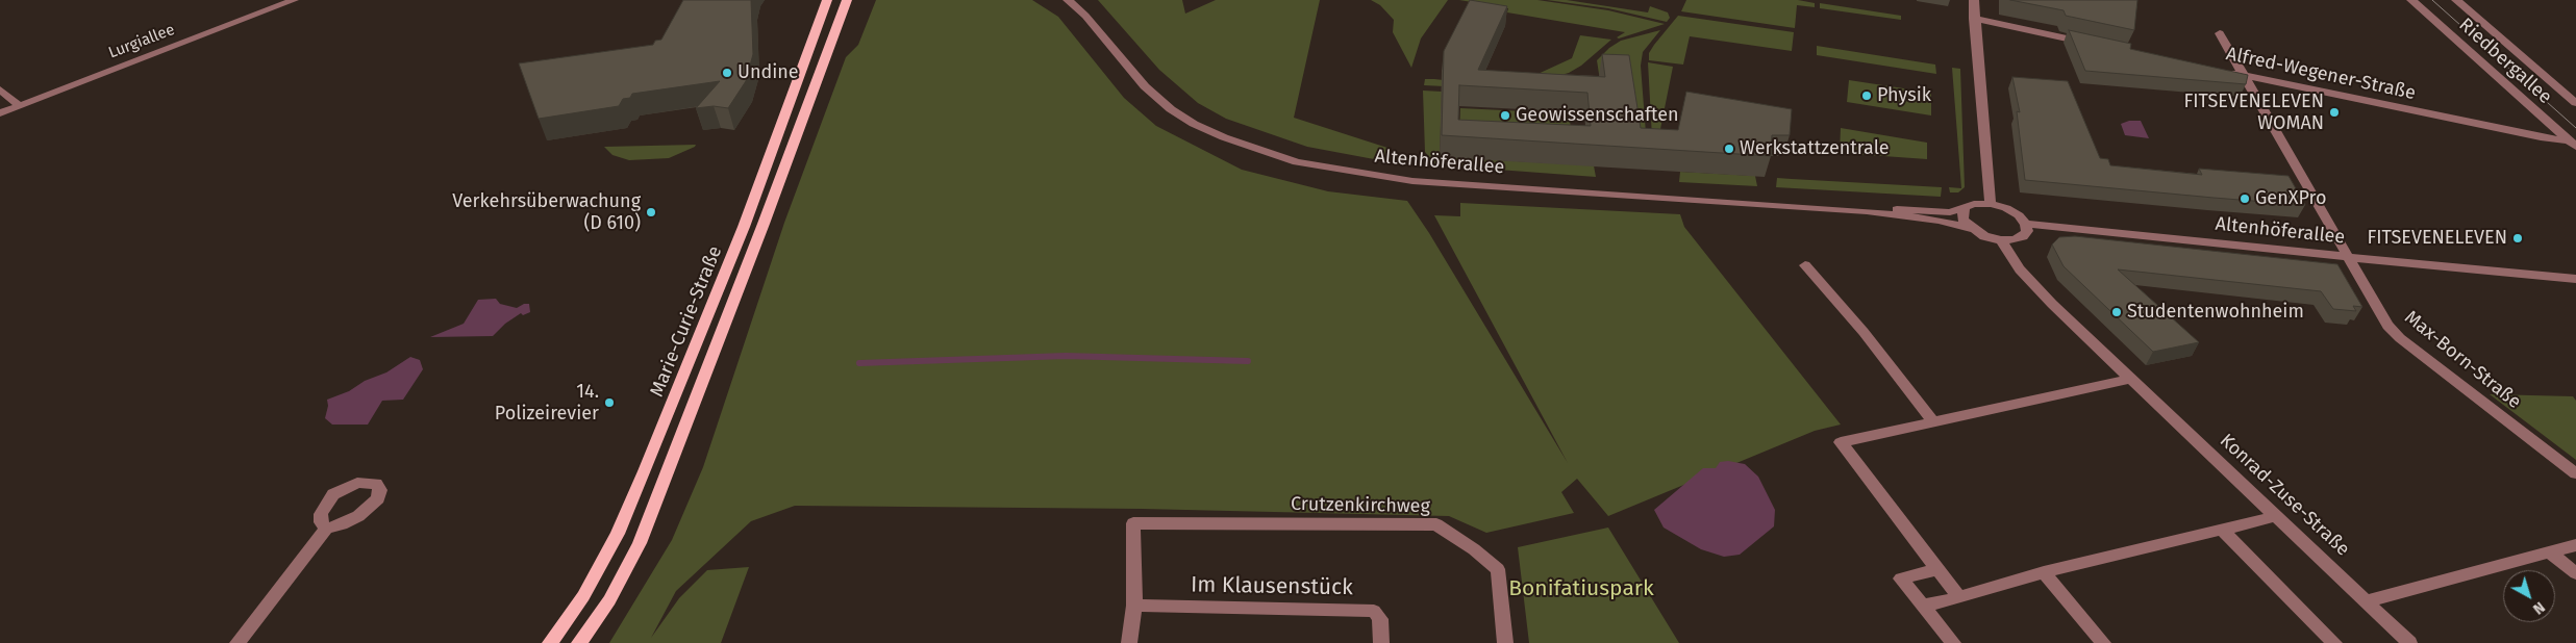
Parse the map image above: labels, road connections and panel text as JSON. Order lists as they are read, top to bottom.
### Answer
{
  "streets": {
    "main road": ["Marie-Curie-Straße"],
    "street": [
      "Lurgiallee",
      "Riedbergallee",
      "Alfred-Wegener-Straße",
      "Altenhöferallee",
      "Max-Born-Straße",
      "Konrad-Zuse-Straße",
      "Crutzenkirchweg",
      "Im Klausenstück"
    ]
  },
  "crossings": [
    ["Riedbergallee", "Alfred-Wegener-Straße"],
    ["Alfred-Wegener-Straße", "Max-Born-Straße"],
    ["Altenhöferallee", "Max-Born-Straße"],
    ["Altenhöferallee", "Konrad-Zuse-Straße"],
    ["Crutzenkirchweg", "Im Klausenstück"]
  ],
  "parks": ["Bonifatiuspark"],
  "places": [
    "Undine",
    "Physik",
    "FITSEVENELEVEN WOMAN",
    "Geowissenschaften",
    "Werkstattzentrale",
    "GenXPro",
    "Verkehrsüberwachung (D 610)",
    "FITSEVENELEVEN",
    "Studentenwohnheim",
    "14. Polizeirevier"
  ],
  "north": "bottom right"
}
